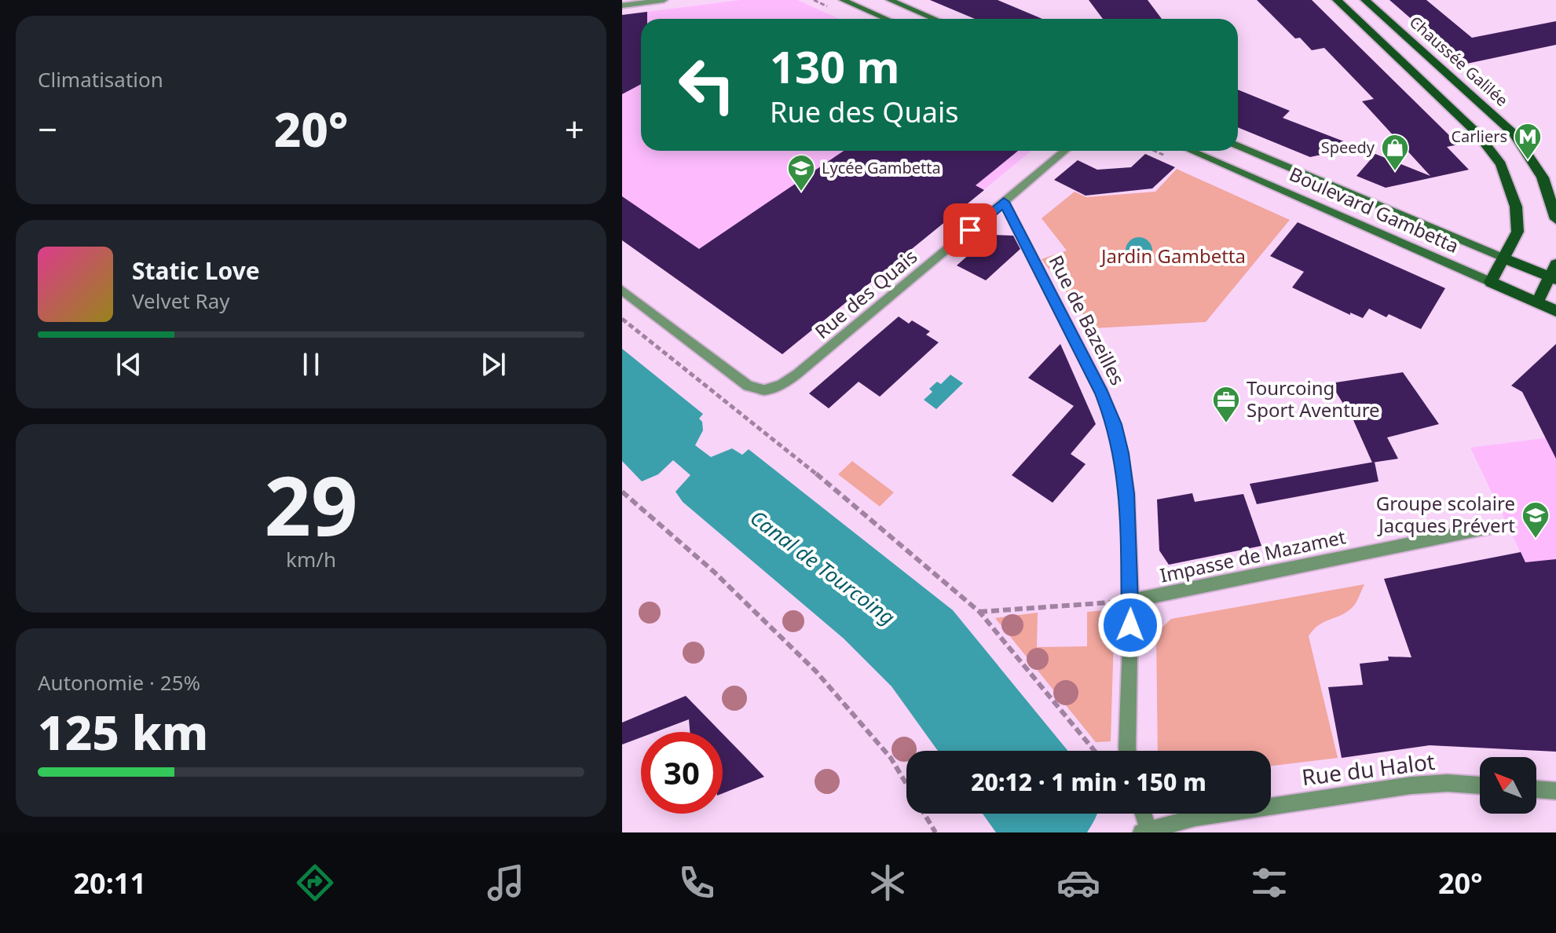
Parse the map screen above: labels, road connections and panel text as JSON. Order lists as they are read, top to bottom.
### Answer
{
  "streets": {
    "main road": ["Chaussée Galilée", "Boulevard Gambetta"],
    "street": [
      "Rue des Quais",
      "Rue de Bazeilles",
      "Impasse de Mazamet",
      "Rue du Halot"
    ]
  },
  "crossings": [
    ["Chaussée Galilée", "Boulevard Gambetta"],
    ["Rue des Quais", "Rue de Bazeilles"],
    ["Rue de Bazeilles", "Impasse de Mazamet"]
  ],
  "water": ["Canal de Tourcoing"],
  "parks": ["Jardin Gambetta"],
  "places": {
    "metro station": ["Carliers"],
    "shop": ["Speedy"],
    "school or university": ["Lycée Gambetta", "Groupe scolaire Jacques Prévert"],
    "office": ["Tourcoing Sport Aventure"]
  },
  "north": "top left",
  "page": {
    "tile": [
      "Climatisation",
      ["29", "km/h"],
      ["Autonomie · 25%", "125 km"]
    ],
    "turn": ["130 m", "Rue des Quais"],
    "heat": ["−", "20°", "+"],
    "song": ["Static Love", "Velvet Ray"],
    "limit": "30",
    "trip": "20:12 · 1 min · 150 m",
    "tabs": ["20:11", "20°"]
  }
}
